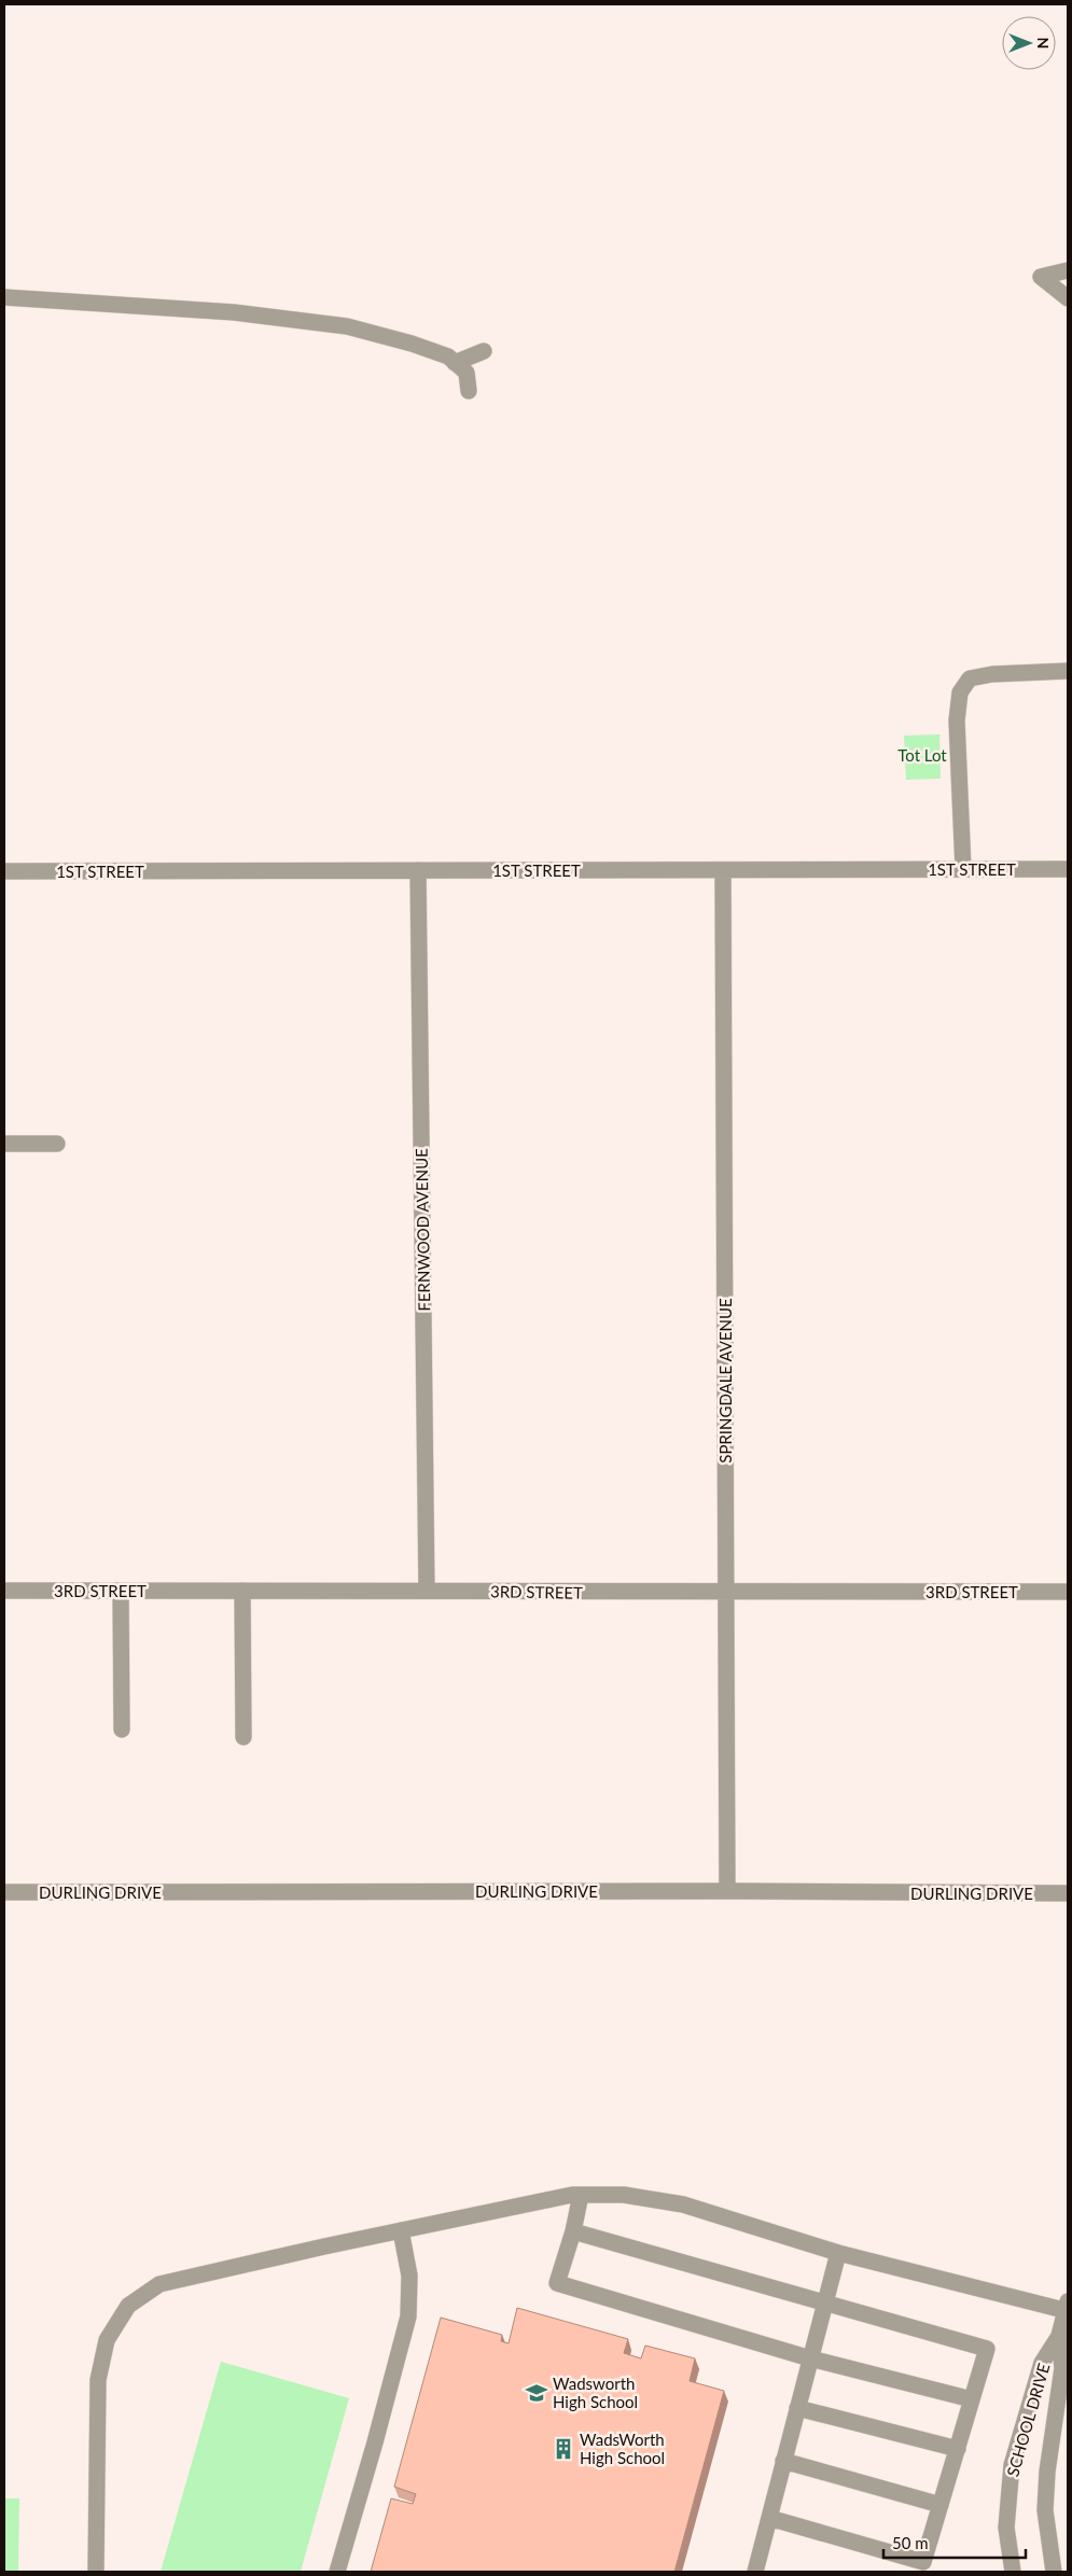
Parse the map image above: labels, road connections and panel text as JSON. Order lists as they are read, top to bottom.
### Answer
{
  "streets": {
    "street": [
      "1ST STREET",
      "FERNWOOD AVENUE",
      "SPRINGDALE AVENUE",
      "3RD STREET",
      "DURLING DRIVE",
      "SCHOOL DRIVE"
    ]
  },
  "crossings": [
    ["1ST STREET", "FERNWOOD AVENUE"],
    ["1ST STREET", "SPRINGDALE AVENUE"],
    ["FERNWOOD AVENUE", "3RD STREET"],
    ["SPRINGDALE AVENUE", "3RD STREET"],
    ["SPRINGDALE AVENUE", "DURLING DRIVE"]
  ],
  "parks": ["Tot Lot"],
  "places": {
    "school or university": ["Wadsworth High School"],
    "building": ["WadsWorth High School"]
  },
  "scale_bar": "50 m",
  "north": "right"
}
